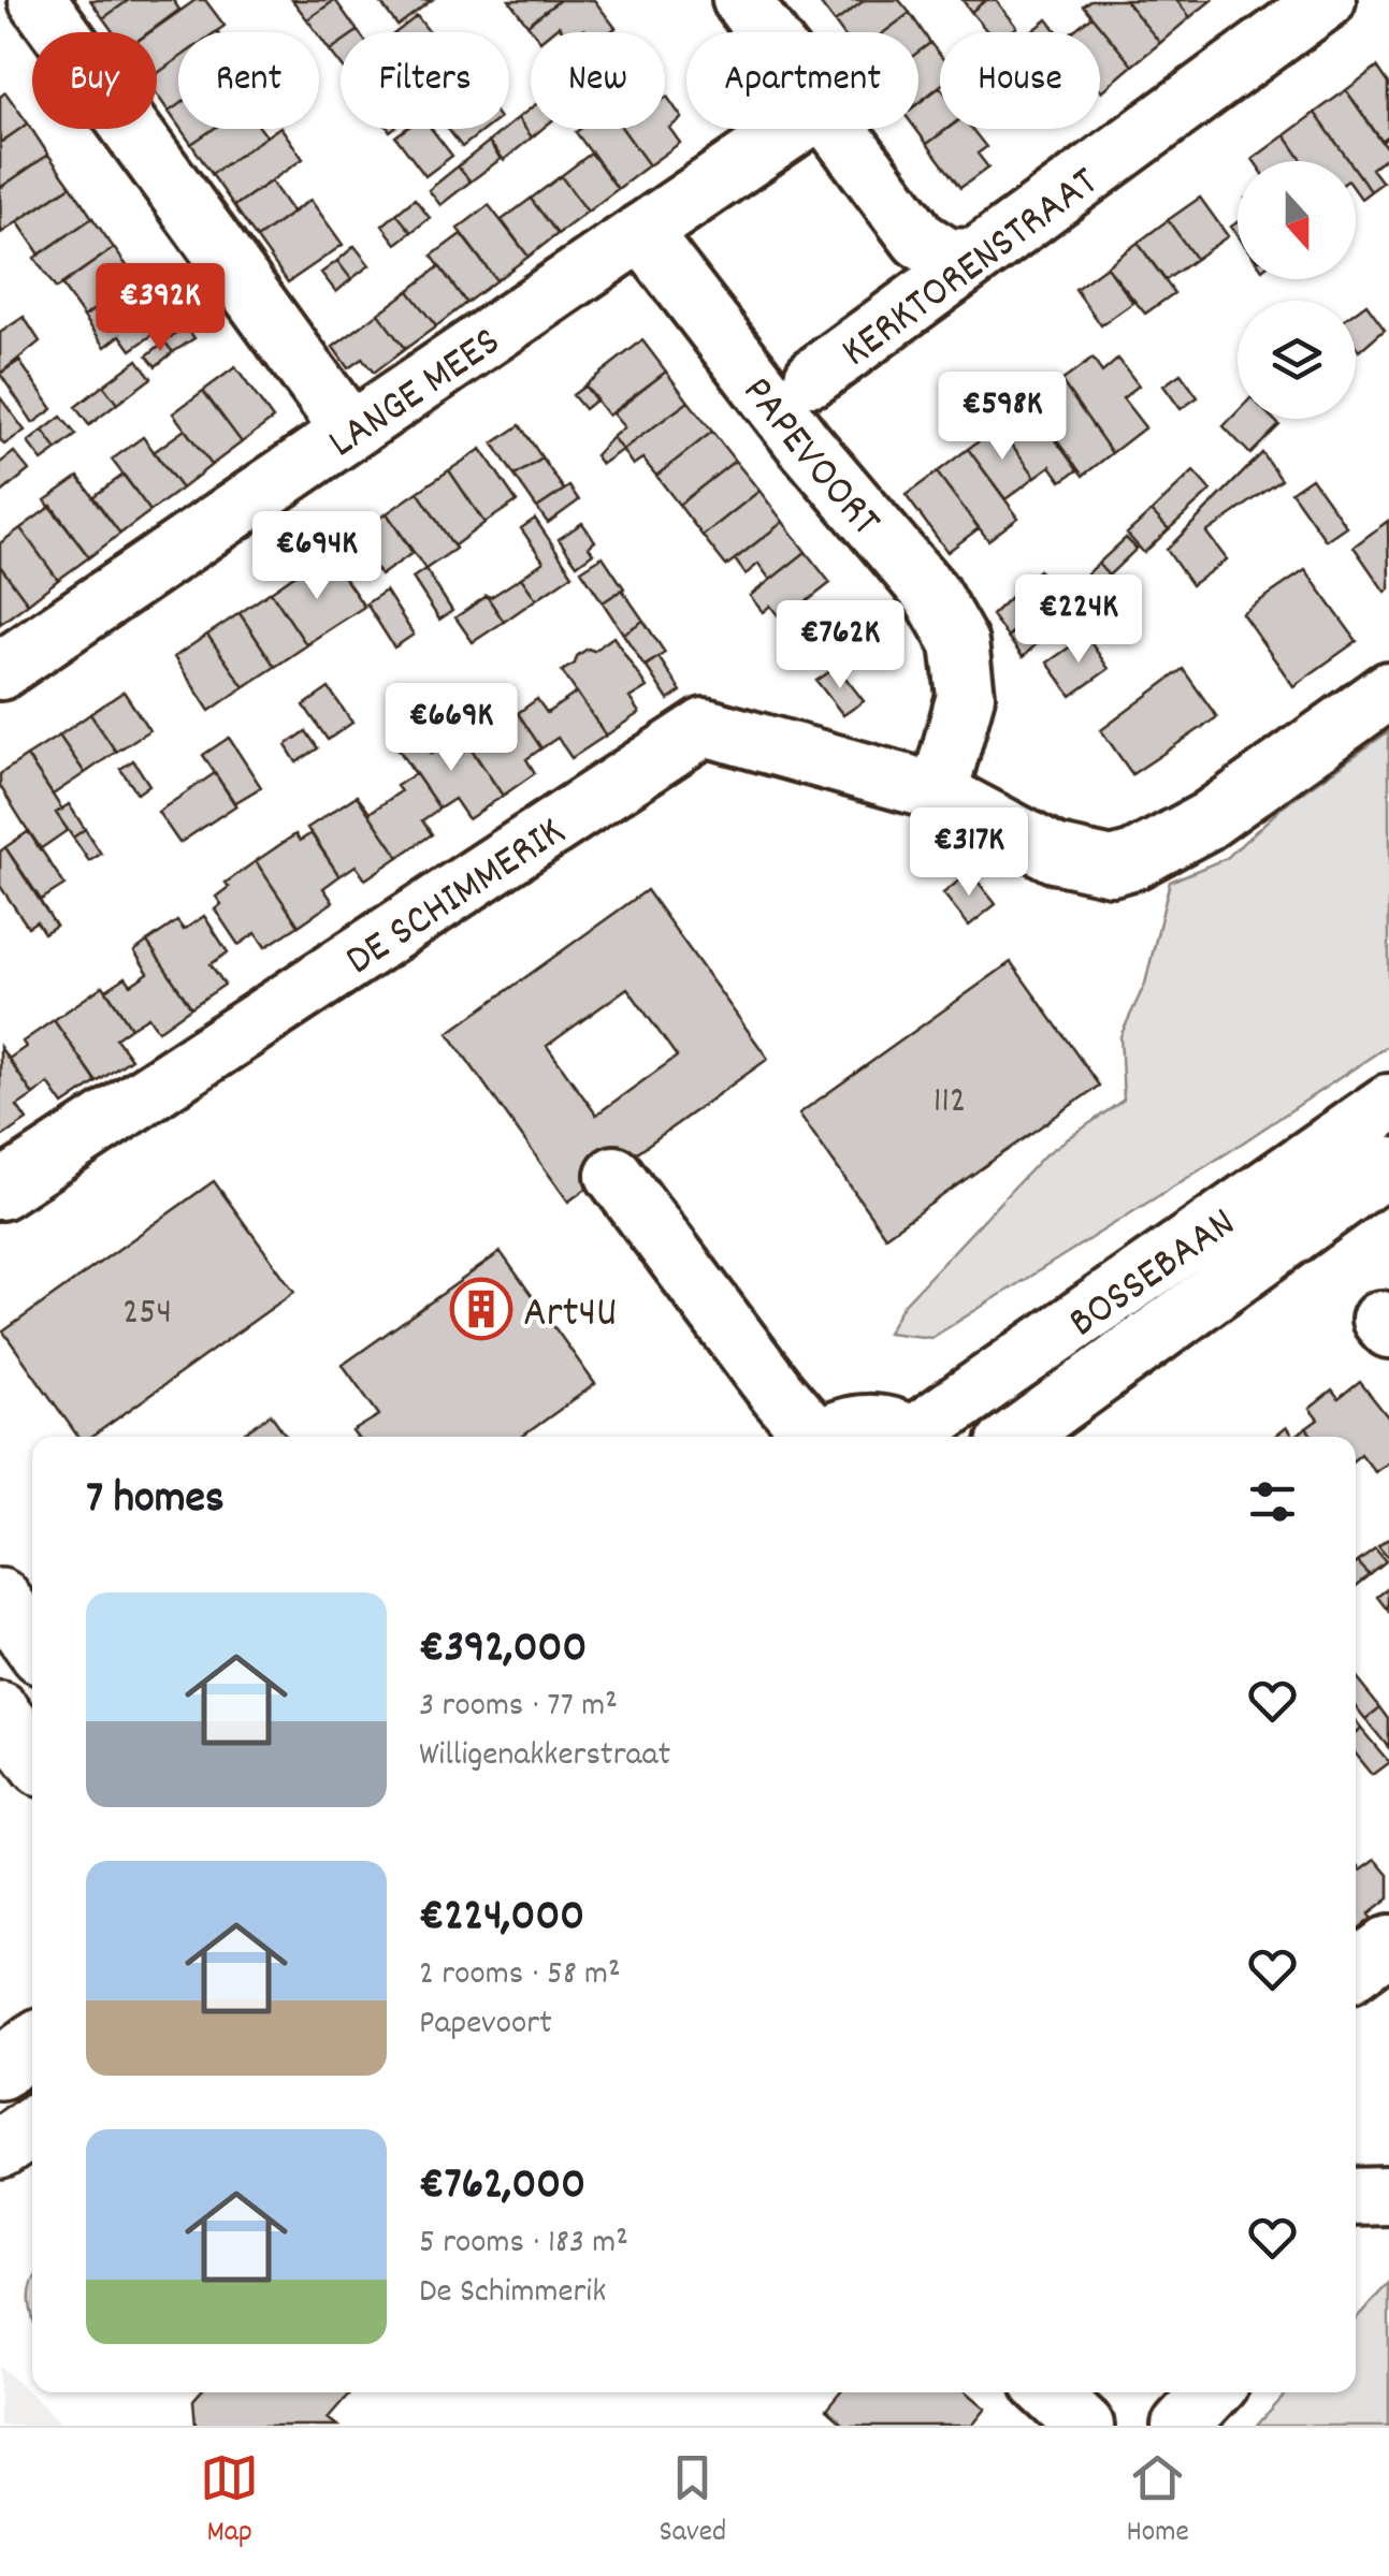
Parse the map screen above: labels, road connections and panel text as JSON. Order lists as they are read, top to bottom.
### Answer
{
  "streets": {
    "street": [
      "KERKTORENSTRAAT",
      "LANGE MEES",
      "PAPEVOORT",
      "DE SCHIMMERIK",
      "BOSSEBAAN"
    ]
  },
  "crossings": [
    ["LANGE MEES", "PAPEVOORT"],
    ["PAPEVOORT", "DE SCHIMMERIK"]
  ],
  "places": {
    "building": ["Art4U"]
  },
  "house_numbers": ["112", "254"],
  "north": "bottom",
  "page": {
    "chip": [
      "Buy",
      "Rent",
      "Filters",
      "New",
      "Apartment",
      "House"
    ],
    "price": [
      "€392K",
      "€598K",
      "€694K",
      "€224K",
      "€762K",
      "€669K",
      "€317K"
    ],
    "heading": "7 homes",
    "list": [
      {
        "name": "€392,000",
        "note": "3 rooms · 77 m² · Willigenakkerstraat"
      },
      {
        "name": "€224,000",
        "note": "2 rooms · 58 m² · Papevoort"
      },
      {
        "name": "€762,000",
        "note": "5 rooms · 183 m² · De Schimmerik"
      }
    ],
    "tabs": ["Map", "Saved", "Home"]
  }
}
